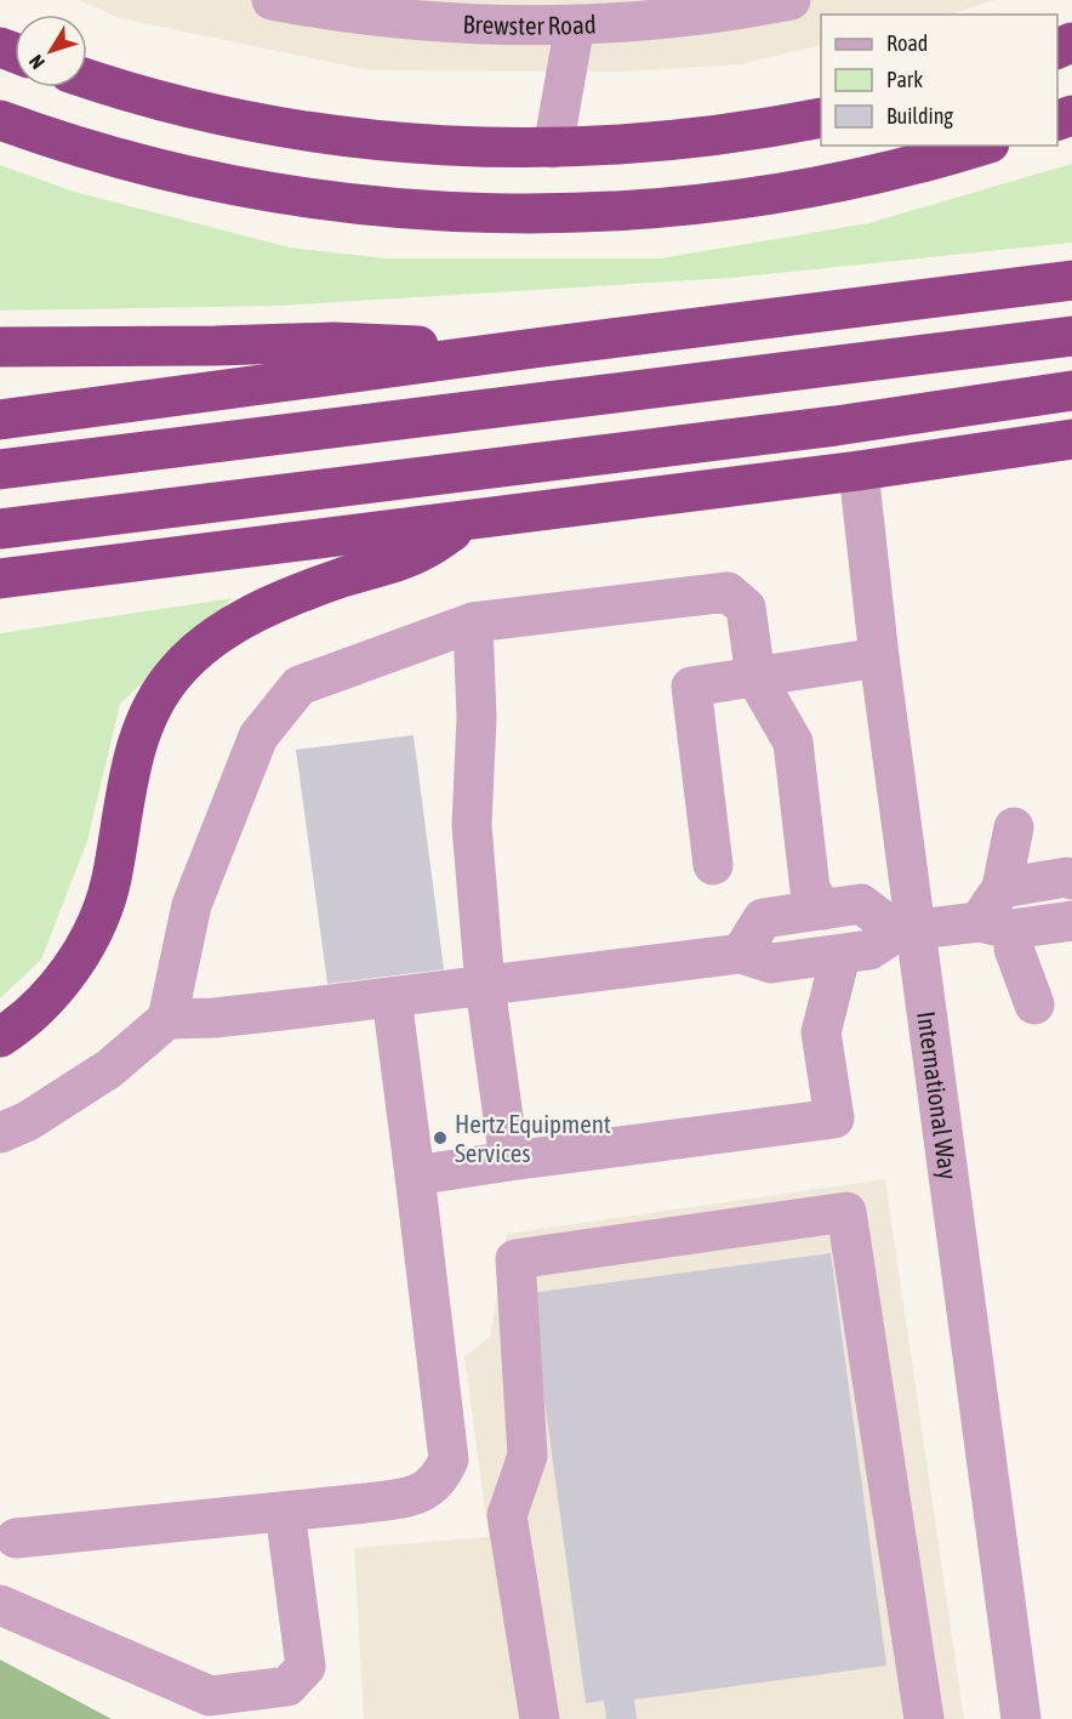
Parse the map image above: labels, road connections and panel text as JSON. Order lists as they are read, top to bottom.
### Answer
{
  "streets": {
    "street": ["Brewster Road", "International Way"]
  },
  "places": ["Hertz Equipment Services"],
  "legend": ["Road", "Park", "Building"],
  "north": "bottom left"
}
